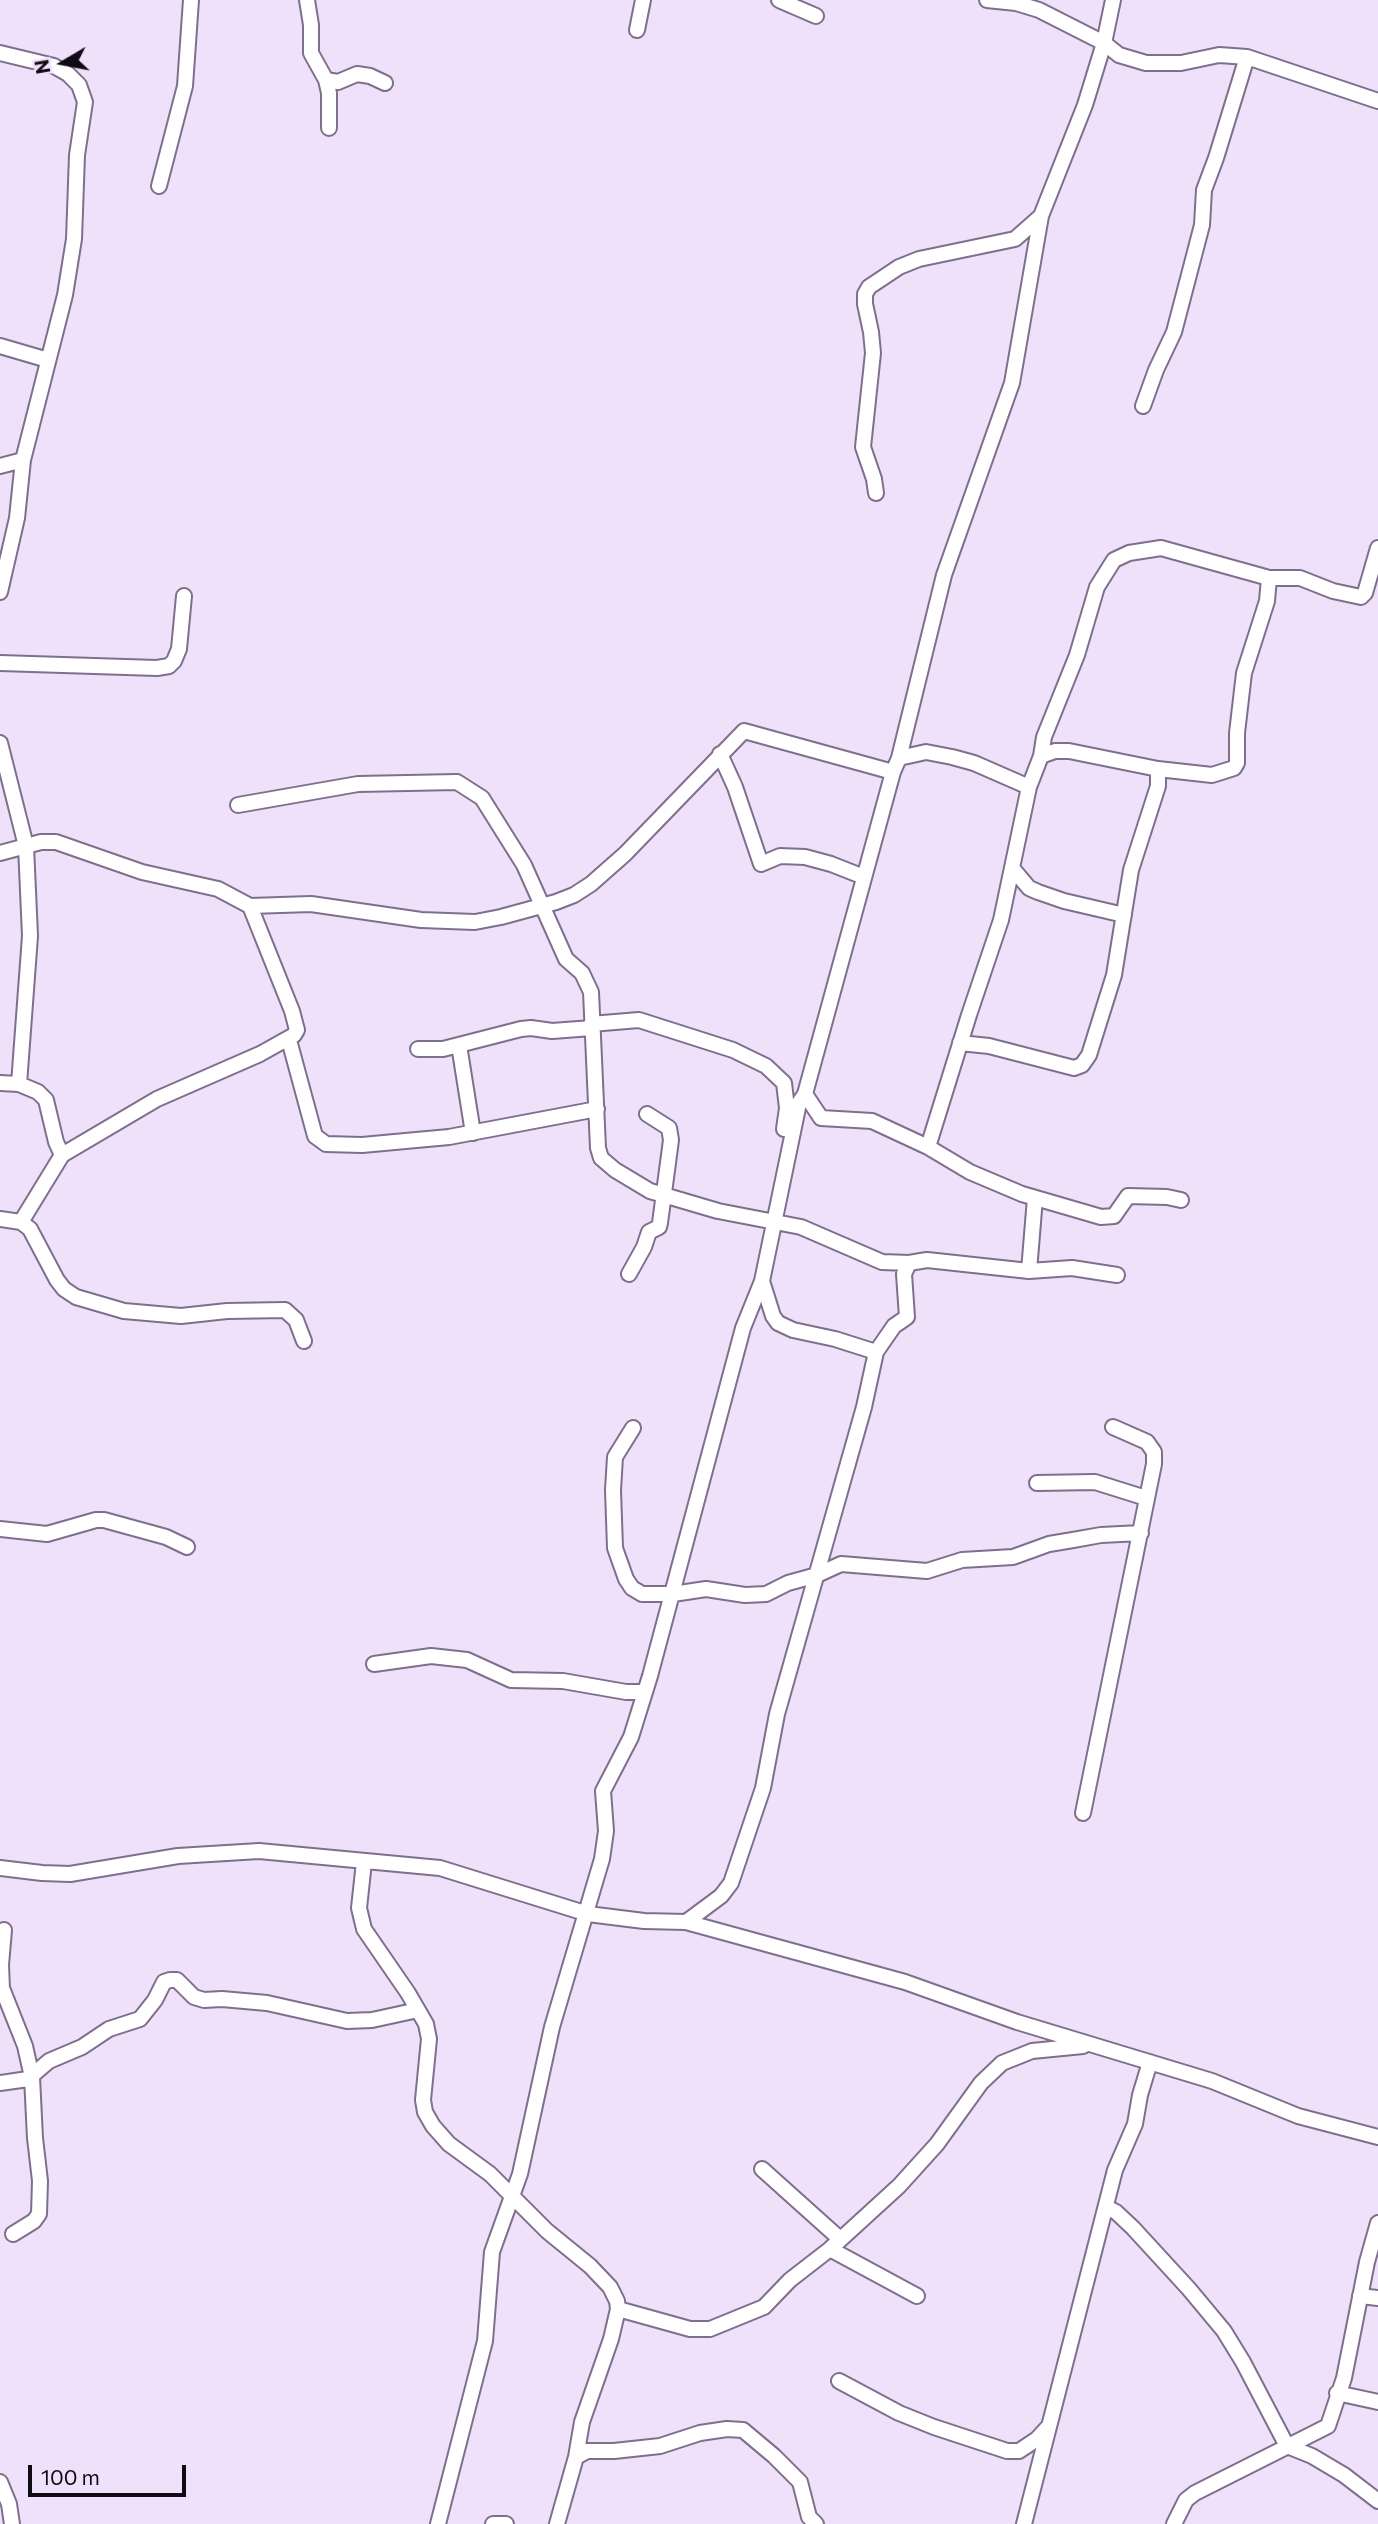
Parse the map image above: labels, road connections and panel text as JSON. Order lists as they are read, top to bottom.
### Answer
{
  "scale_bar": "100 m",
  "north": "left"
}
